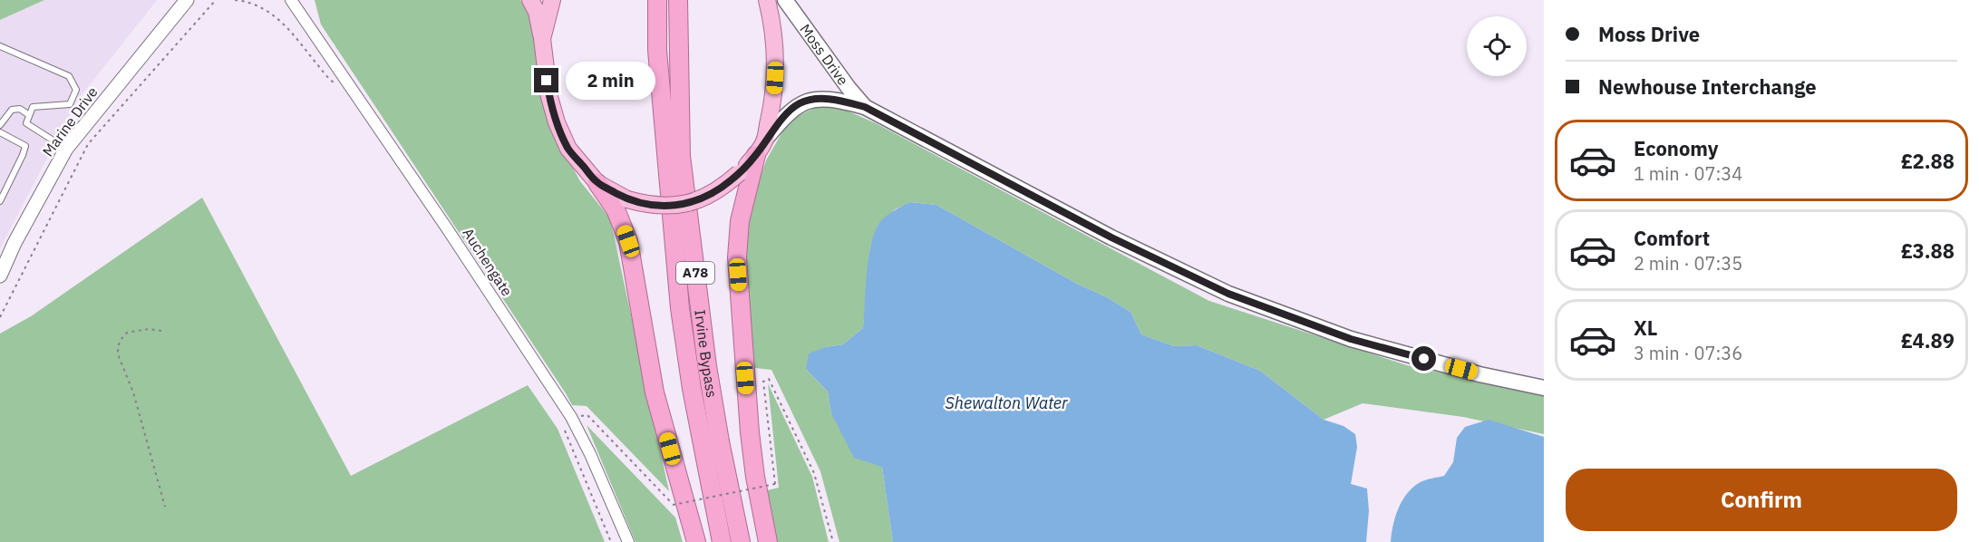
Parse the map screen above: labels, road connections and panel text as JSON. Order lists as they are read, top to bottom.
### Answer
{
  "streets": {
    "highway": ["A78", "Irvine Bypass"],
    "main road": ["Moss Drive"],
    "street": ["Marine Drive", "Auchengate"]
  },
  "water": ["Shewalton Water"],
  "page": {
    "banner": ["Moss Drive", "Newhouse Interchange"],
    "bubble": "2 min",
    "list": [
      {
        "name": "Economy",
        "note": "1 min · 07:34",
        "value": "£2.88"
      },
      {
        "name": "Comfort",
        "note": "2 min · 07:35",
        "value": "£3.88"
      },
      {
        "name": "XL",
        "note": "3 min · 07:36",
        "value": "£4.89"
      }
    ],
    "buttons": "Confirm"
  }
}
